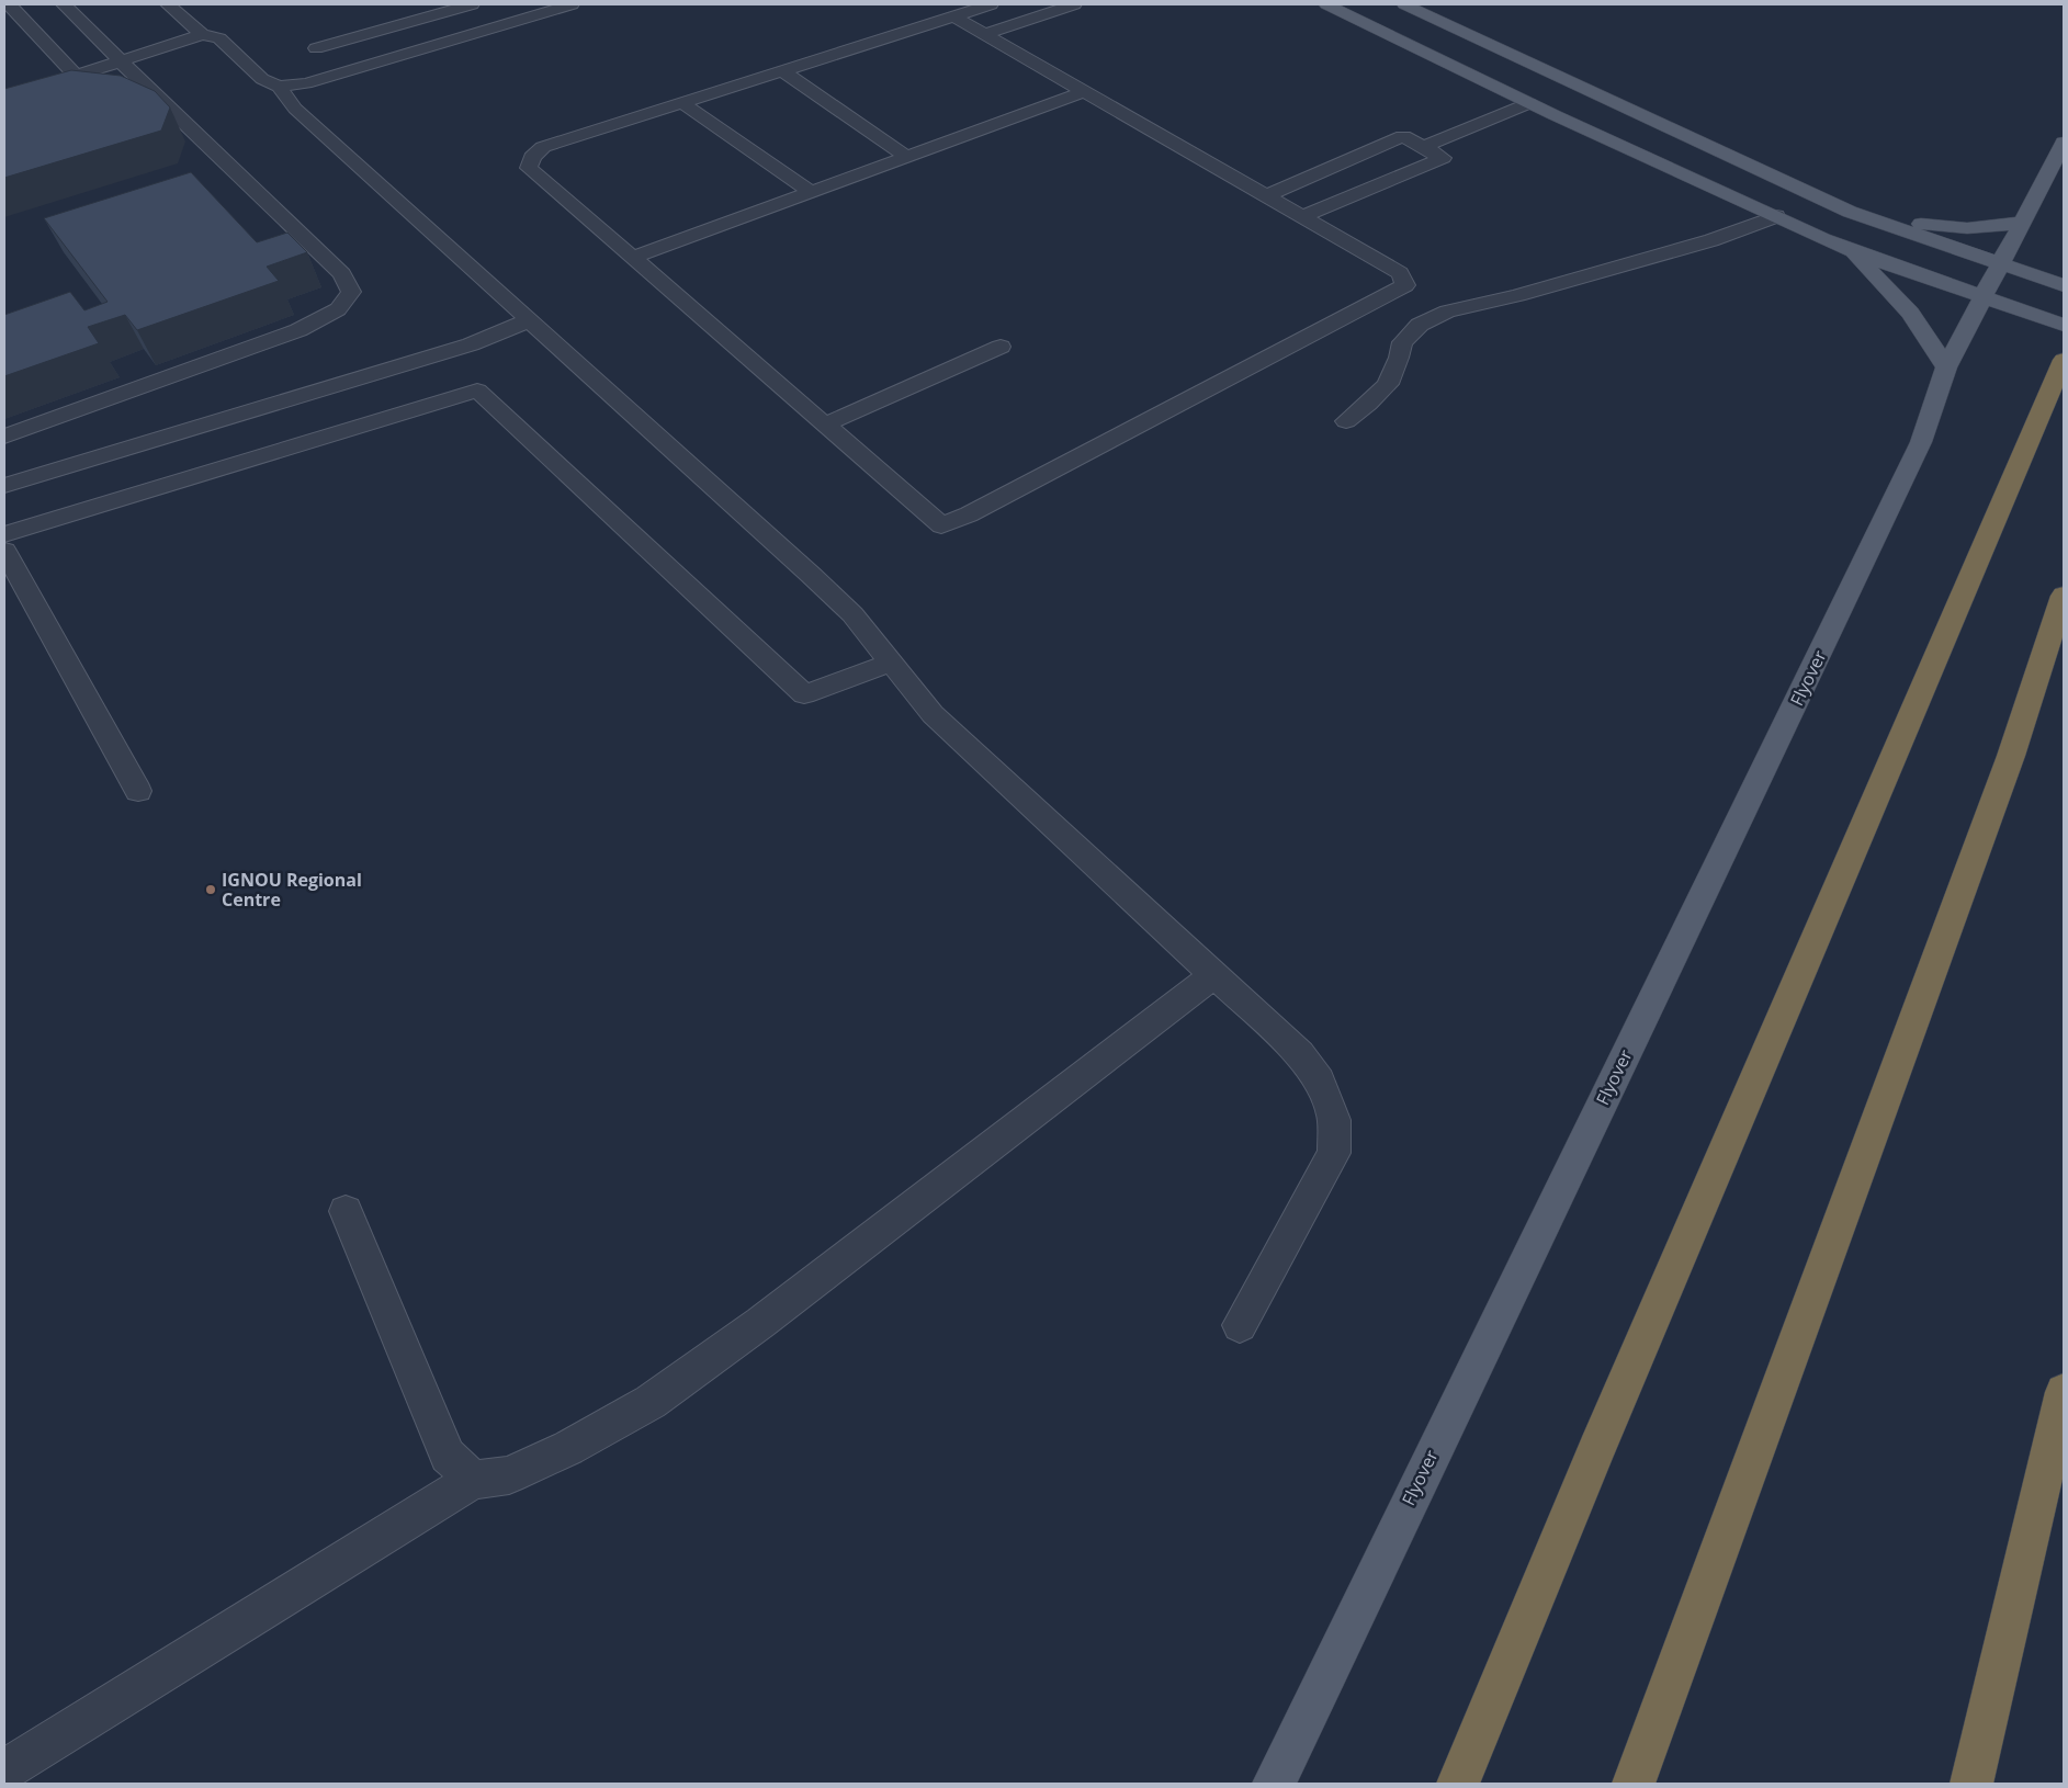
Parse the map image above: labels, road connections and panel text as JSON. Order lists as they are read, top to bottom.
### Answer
{
  "streets": {
    "main road": ["Flyover"]
  },
  "places": ["IGNOU Regional Centre"]
}
